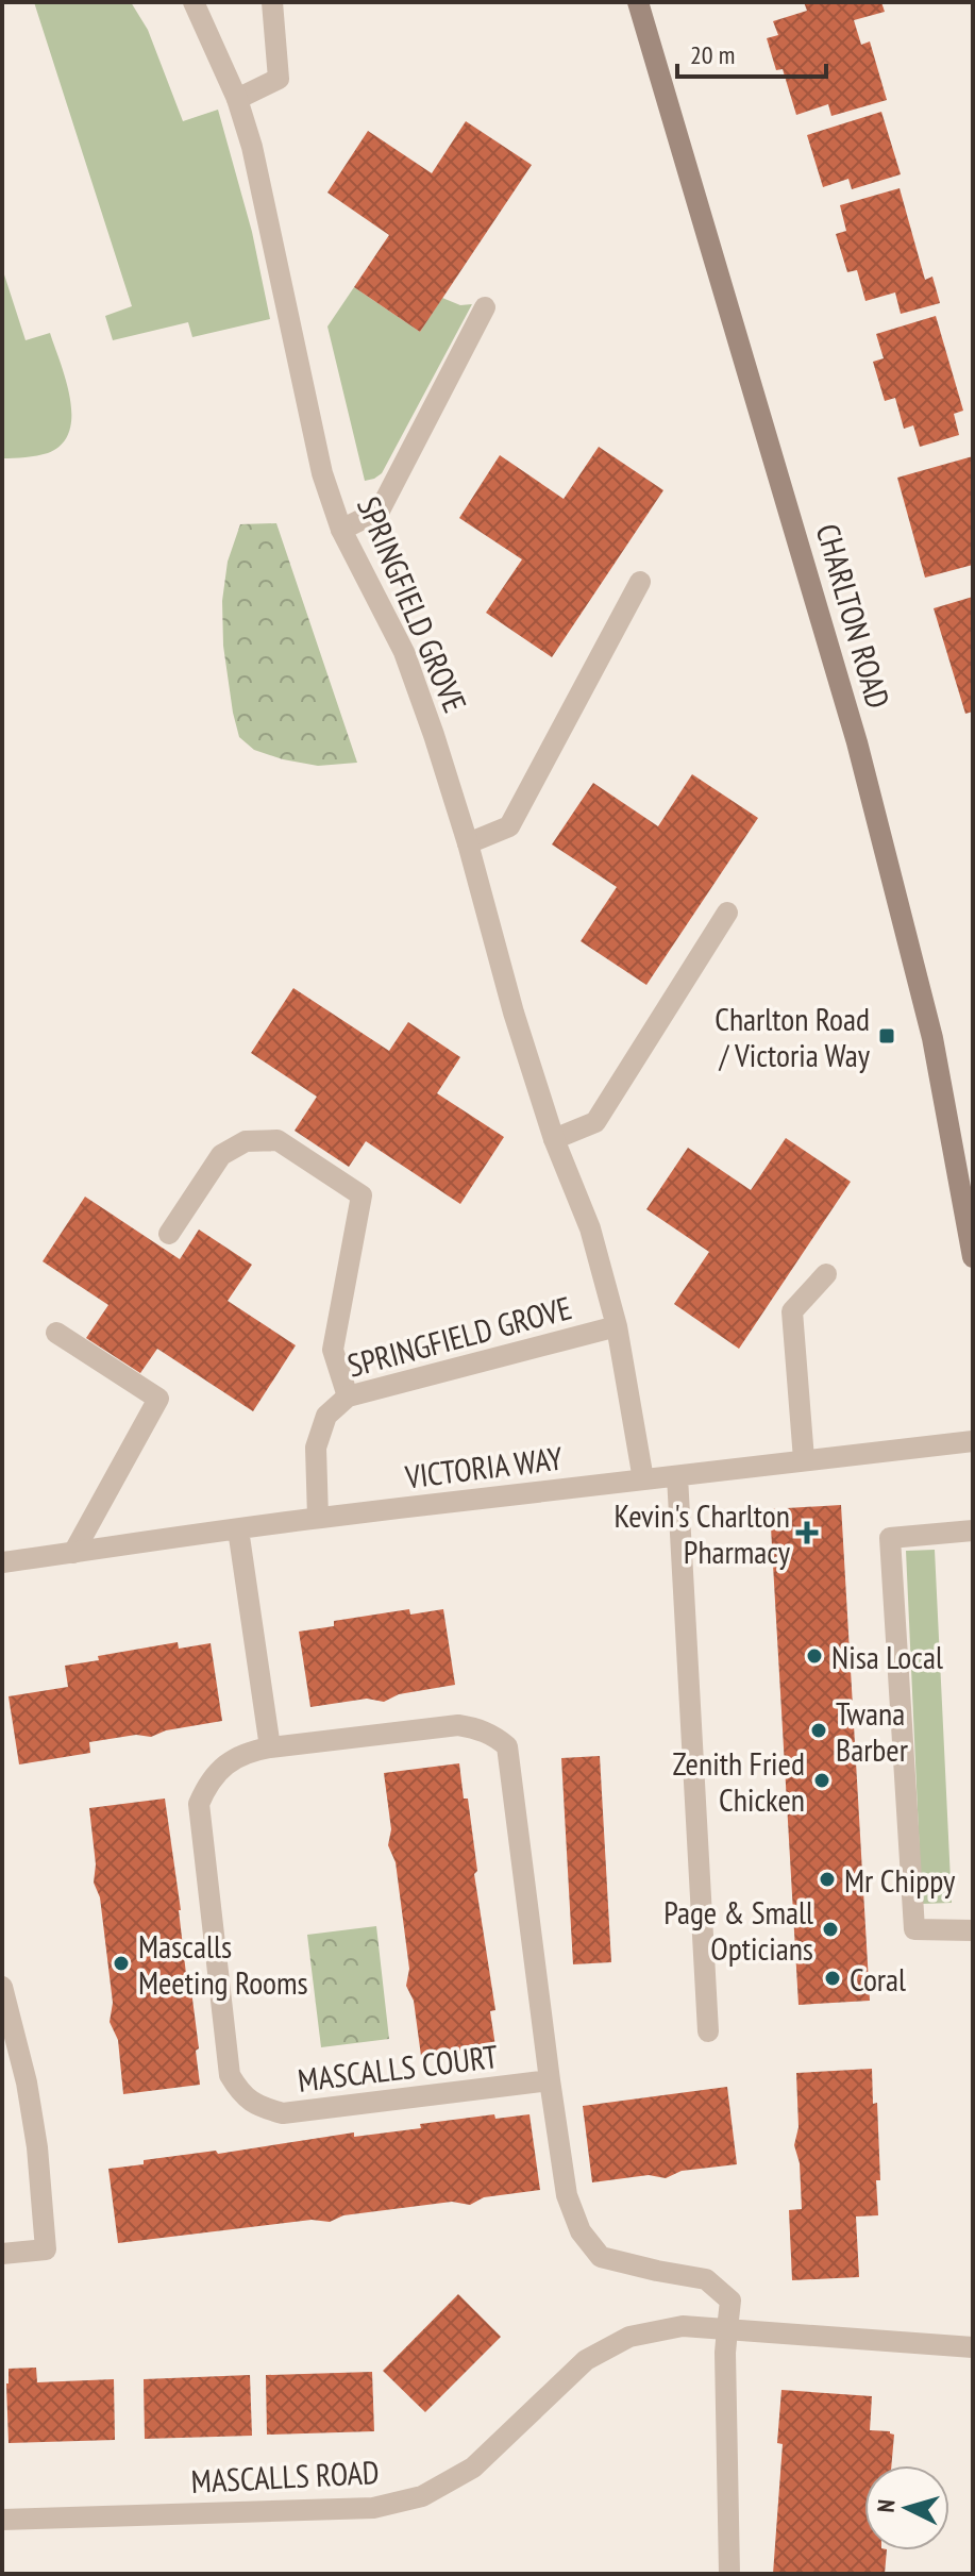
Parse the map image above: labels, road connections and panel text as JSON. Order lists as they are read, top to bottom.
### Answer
{
  "streets": {
    "main road": ["CHARLTON ROAD"],
    "street": [
      "SPRINGFIELD GROVE",
      "VICTORIA WAY",
      "MASCALLS COURT",
      "MASCALLS ROAD"
    ]
  },
  "crossings": [
    ["SPRINGFIELD GROVE", "VICTORIA WAY"],
    ["MASCALLS COURT", "MASCALLS ROAD"]
  ],
  "places": {
    "transit": ["Charlton Road / Victoria Way"],
    "health": ["Kevin's Charlton Pharmacy"],
    "other": [
      "Nisa Local",
      "Twana Barber",
      "Zenith Fried Chicken",
      "Mr Chippy",
      "Page & Small Opticians",
      "Mascalls Meeting Rooms",
      "Coral"
    ]
  },
  "scale_bar": "20 m",
  "north": "left"
}
